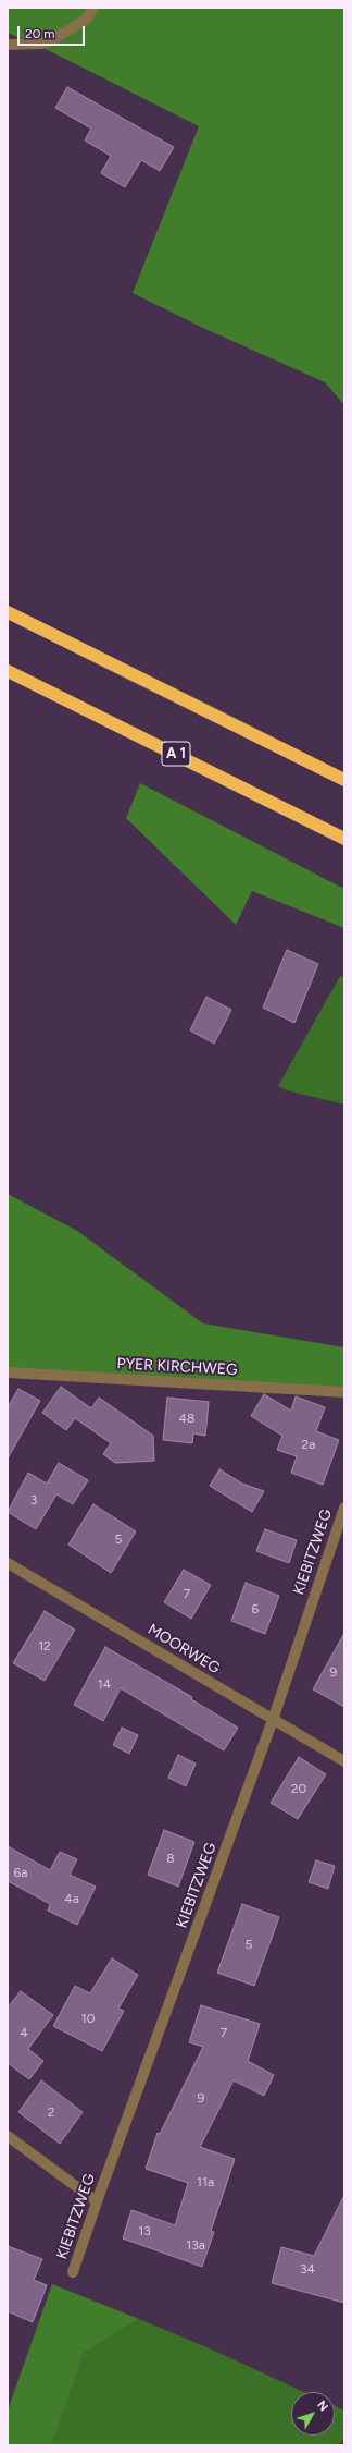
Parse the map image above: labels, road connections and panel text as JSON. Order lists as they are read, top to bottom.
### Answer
{
  "streets": {
    "highway": ["A 1"],
    "street": ["PYER KIRCHWEG", "KIEBITZWEG", "MOORWEG"]
  },
  "crossings": [
    ["KIEBITZWEG", "MOORWEG"]
  ],
  "house_numbers": [
    "48",
    "2a",
    "3",
    "5",
    "7",
    "6",
    "12",
    "9",
    "14",
    "20",
    "8",
    "6a",
    "4a",
    "5",
    "10",
    "4",
    "7",
    "9",
    "2",
    "11a",
    "13",
    "13a",
    "34"
  ],
  "scale_bar": "20 m",
  "north": "top right"
}
